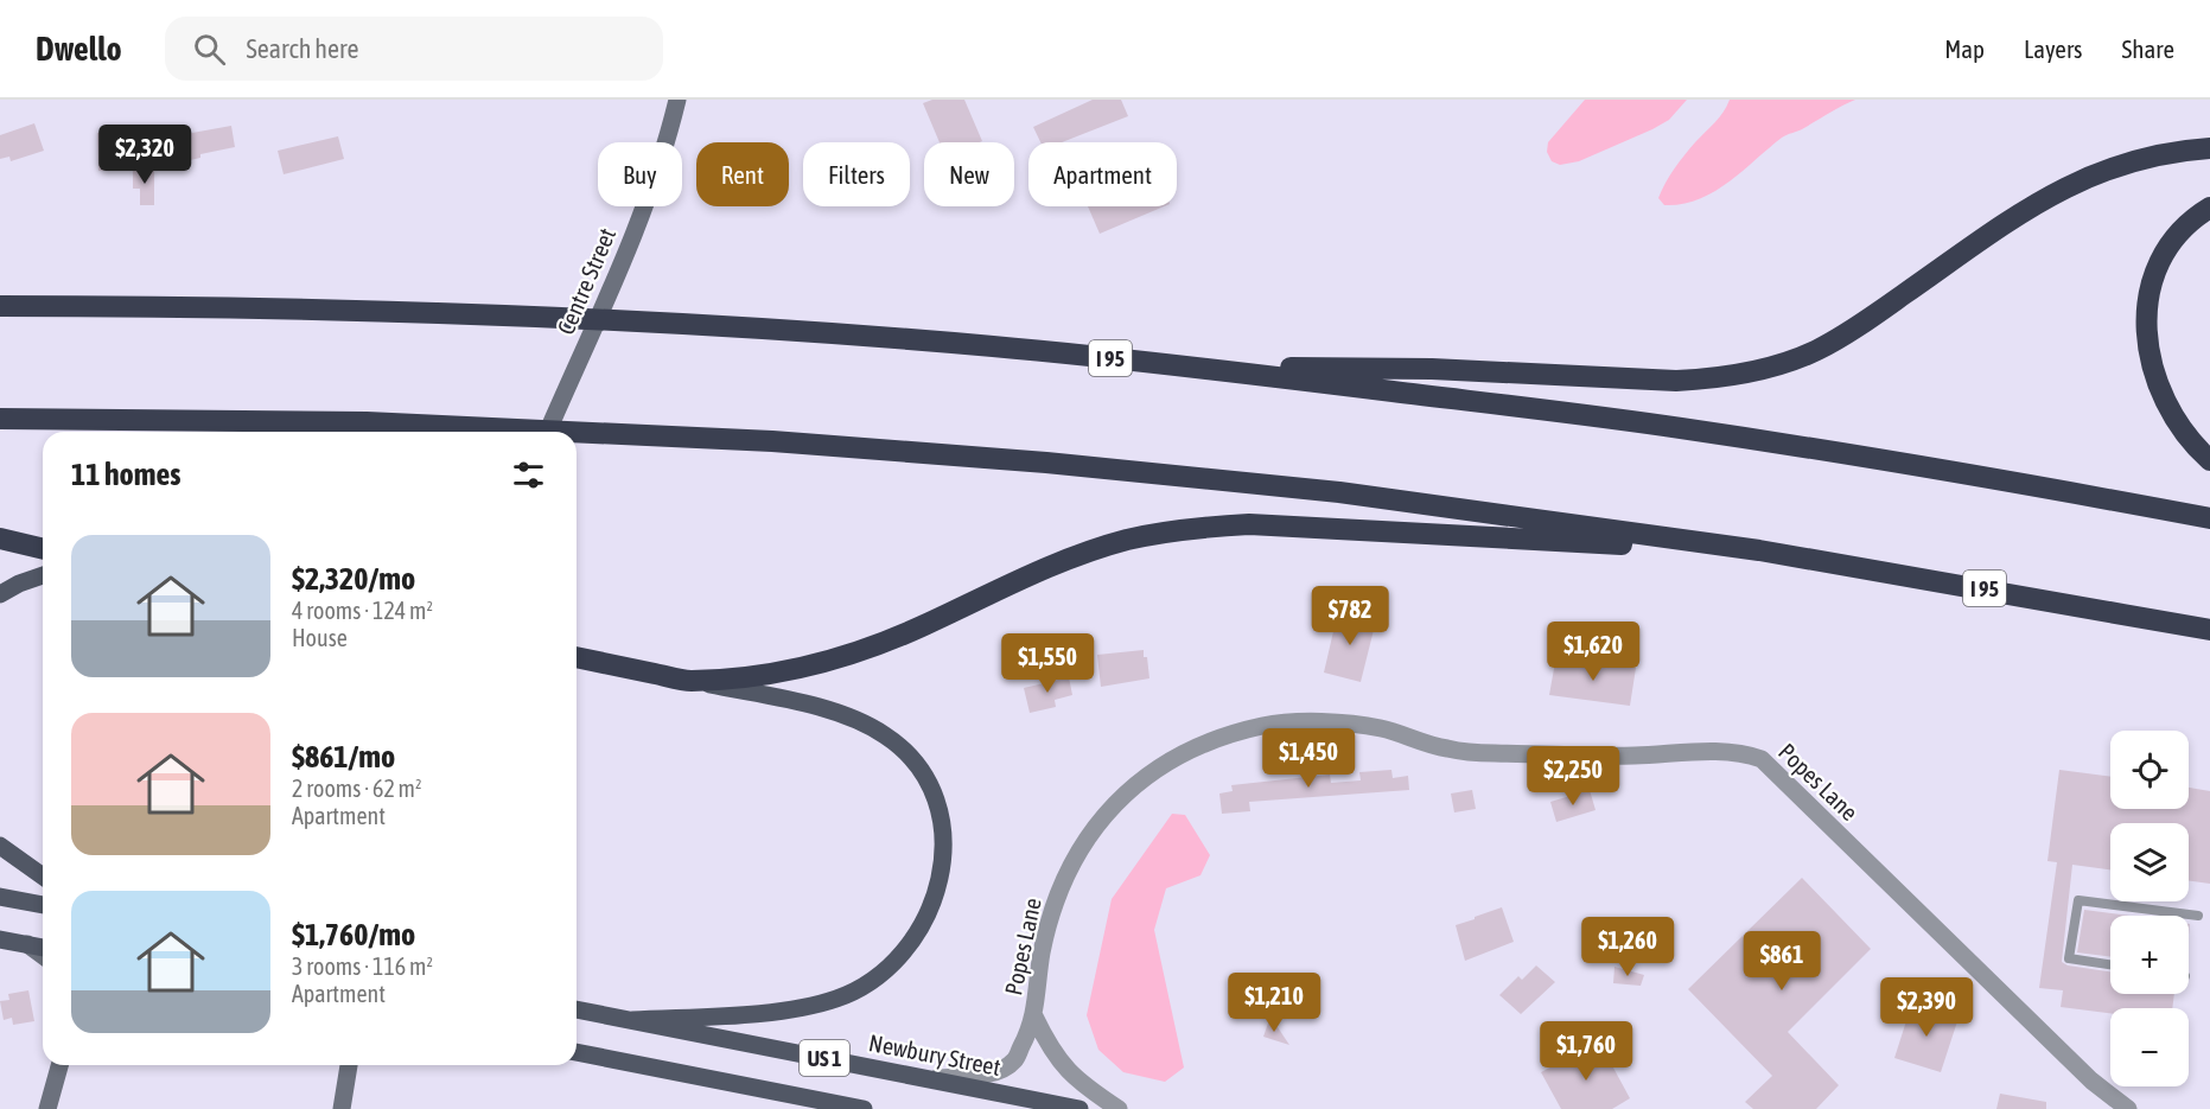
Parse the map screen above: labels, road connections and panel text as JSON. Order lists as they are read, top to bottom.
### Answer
{
  "streets": {
    "highway": ["I 95"],
    "main road": ["Centre Street", "Newbury Street", "US 1"],
    "street": ["Popes Lane"]
  },
  "crossings": [
    ["Popes Lane", "Newbury Street"]
  ],
  "page": {
    "header": "Dwello",
    "search": "Search here",
    "nav": ["Map", "Layers", "Share"],
    "price": [
      "$2,320",
      "$782",
      "$1,620",
      "$1,550",
      "$1,450",
      "$2,250",
      "$1,260",
      "$861",
      "$1,210",
      "$2,390",
      "$1,760"
    ],
    "chip": [
      "Buy",
      "Rent",
      "Filters",
      "New",
      "Apartment"
    ],
    "heading": "11 homes",
    "list": [
      {
        "name": "$2,320/mo",
        "note": "4 rooms · 124 m² · House"
      },
      {
        "name": "$861/mo",
        "note": "2 rooms · 62 m² · Apartment"
      },
      {
        "name": "$1,760/mo",
        "note": "3 rooms · 116 m² · Apartment"
      }
    ],
    "map_buttons": ["+", "−"]
  }
}
